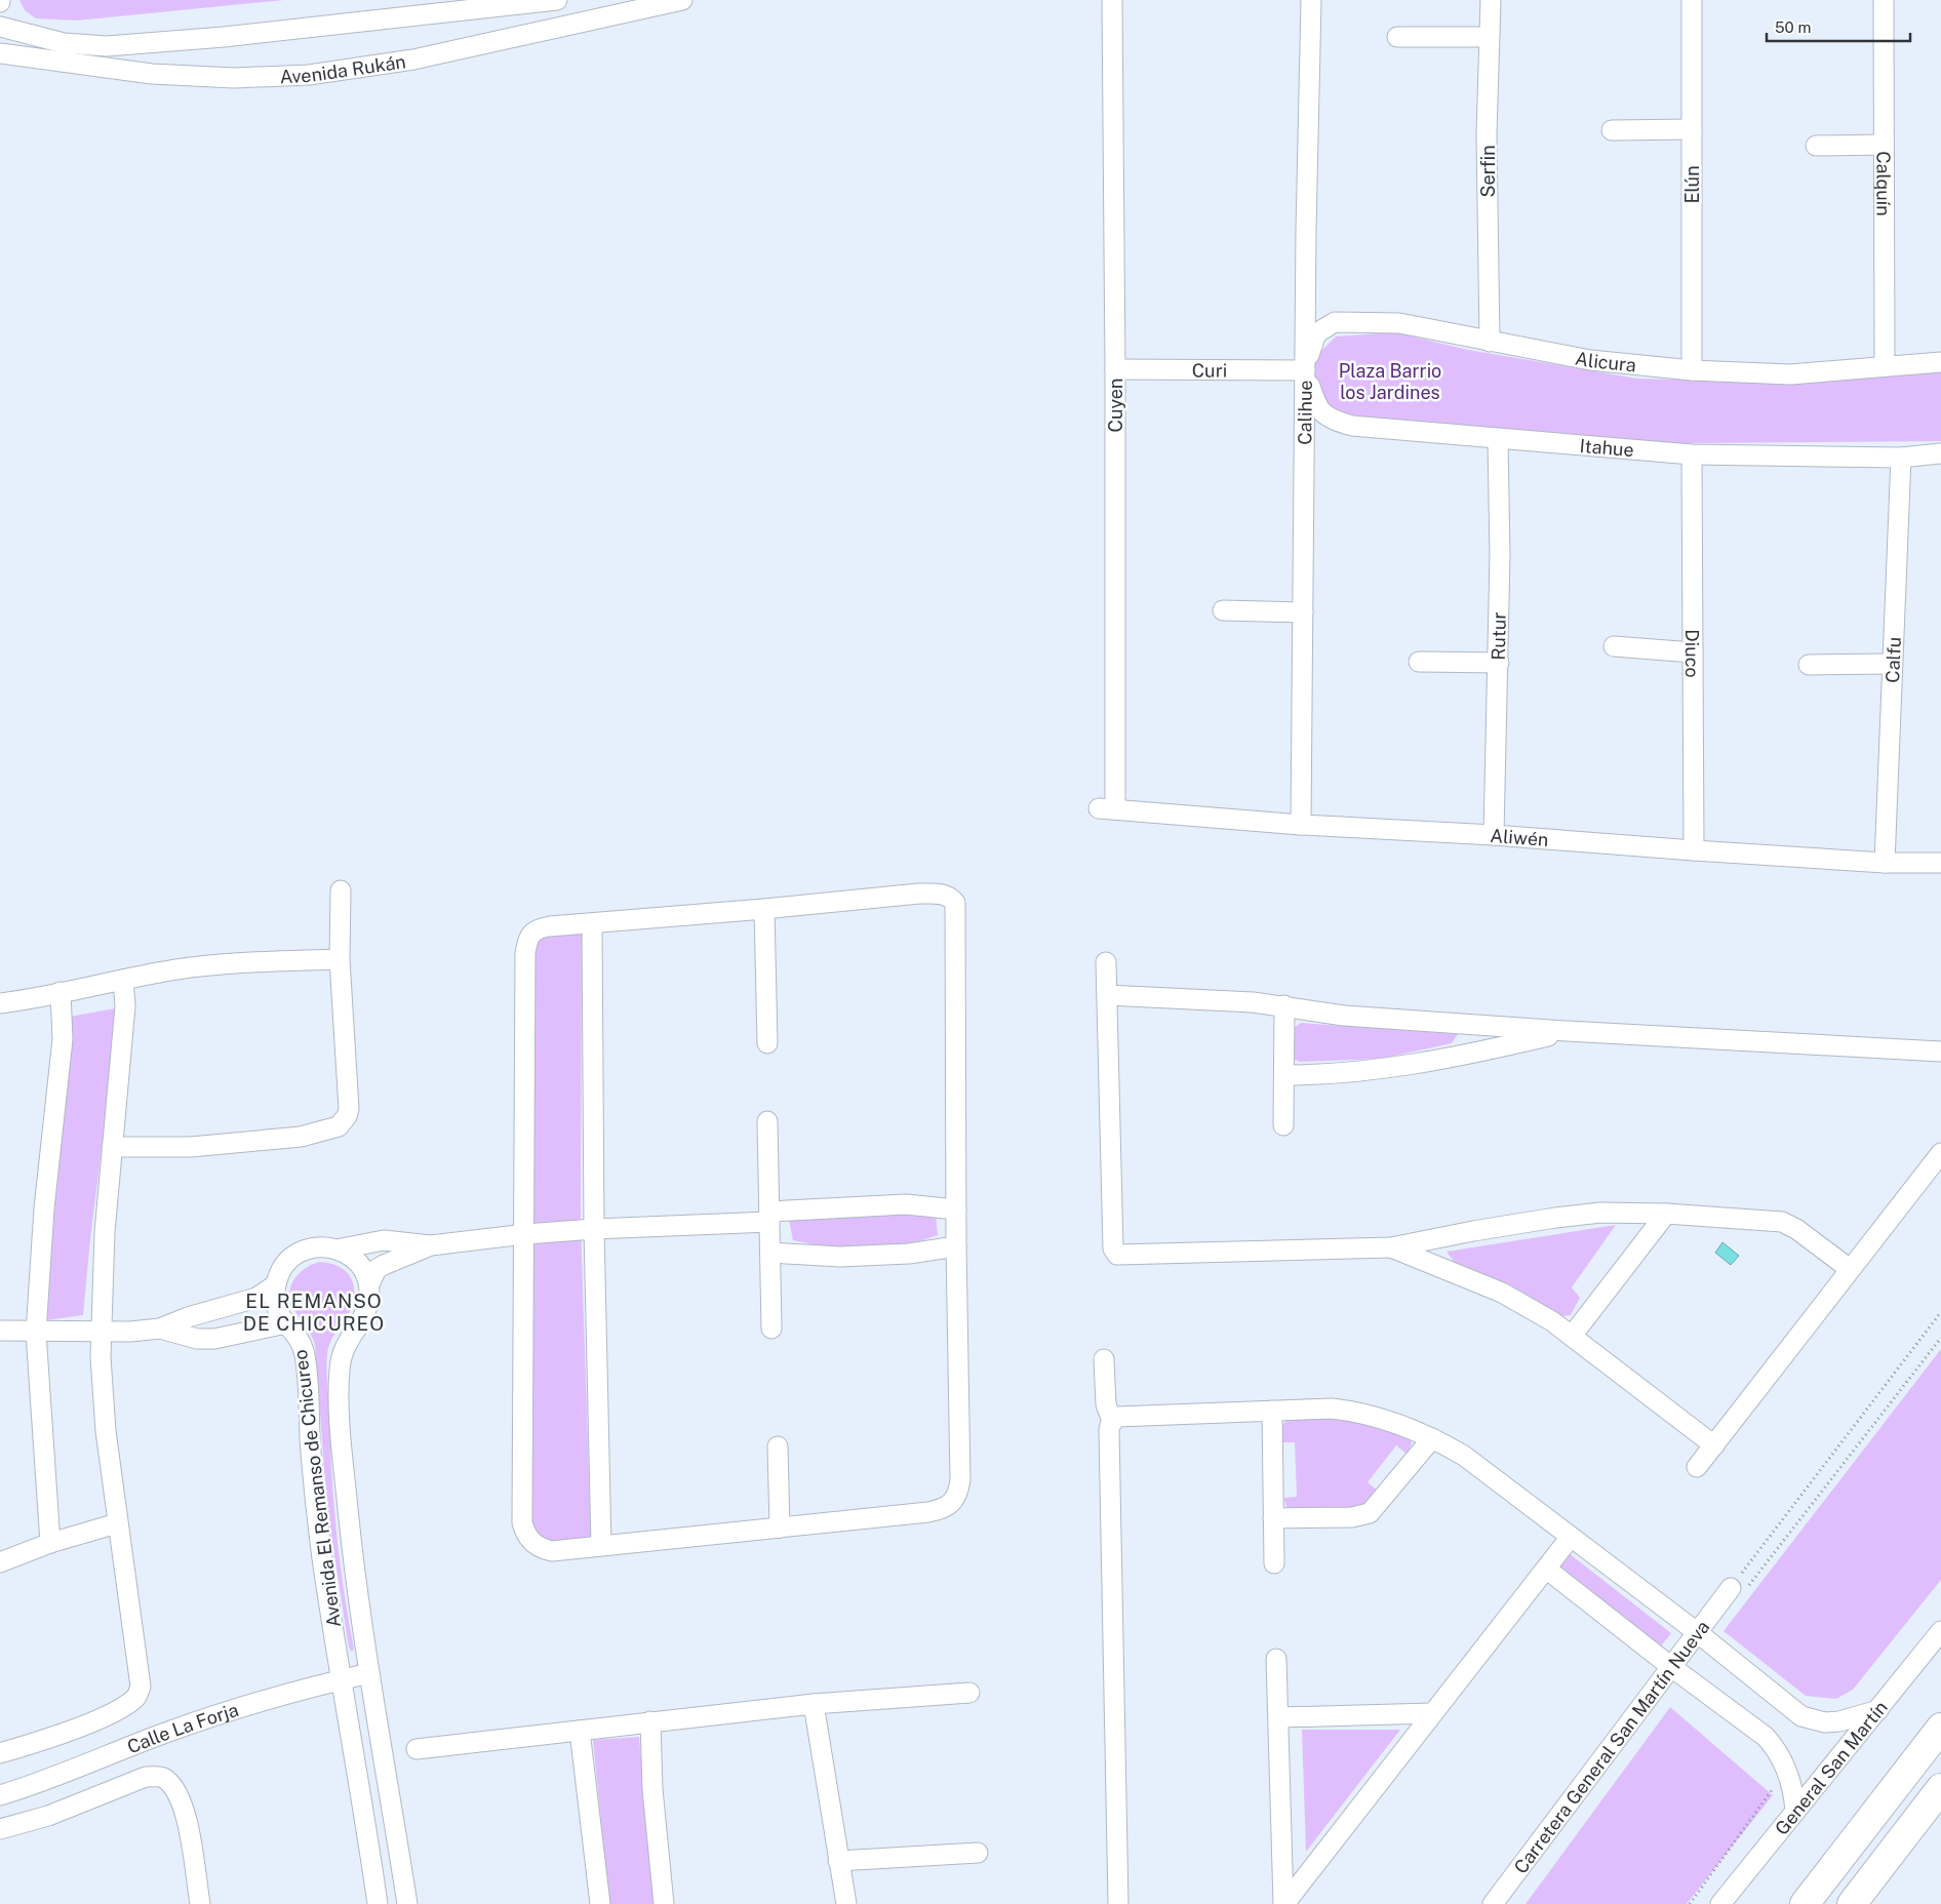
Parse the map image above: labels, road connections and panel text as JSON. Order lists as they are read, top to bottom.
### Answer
{
  "streets": {
    "street": [
      "Avenida Rukán",
      "Serfin",
      "Calquín",
      "Elún",
      "Alicura",
      "Curi",
      "Cuyen",
      "Calihue",
      "Itahue",
      "Rutur",
      "Diuco",
      "Calfu",
      "Aliwén",
      "Avenida El Remanso de Chicureo",
      "Calle La Forja",
      "Carretera General San Martín Nueva",
      "General San Martín"
    ]
  },
  "crossings": [
    ["Serfin", "Alicura"],
    ["Calquín", "Alicura"],
    ["Elún", "Alicura"],
    ["Alicura", "Curi"],
    ["Alicura", "Calihue"],
    ["Alicura", "Itahue"],
    ["Curi", "Cuyen"],
    ["Curi", "Calihue"],
    ["Curi", "Itahue"],
    ["Cuyen", "Aliwén"],
    ["Calihue", "Itahue"],
    ["Calihue", "Aliwén"],
    ["Itahue", "Rutur"],
    ["Itahue", "Diuco"],
    ["Itahue", "Calfu"],
    ["Rutur", "Aliwén"],
    ["Diuco", "Aliwén"],
    ["Calfu", "Aliwén"],
    ["Avenida El Remanso de Chicureo", "Calle La Forja"]
  ],
  "districts": ["EL REMANSO DE CHICUREO"],
  "parks": ["Plaza Barrio los Jardines"],
  "scale_bar": "50 m"
}
